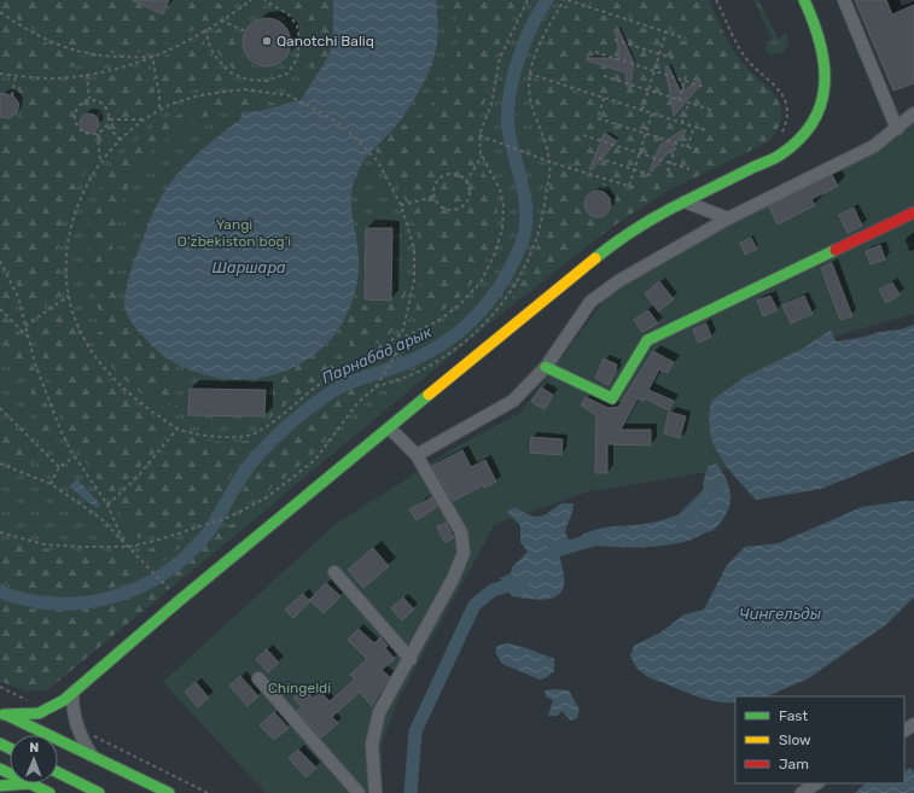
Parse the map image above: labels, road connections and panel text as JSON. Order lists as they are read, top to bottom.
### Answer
{
  "water": ["Шаршара", "Парнабад арык", "Чингельды"],
  "parks": ["Yangi O'zbekiston bog'i", "Chingeldi"],
  "places": ["Qanotchi Baliq"],
  "legend": ["Fast", "Slow", "Jam"],
  "north": "top"
}
